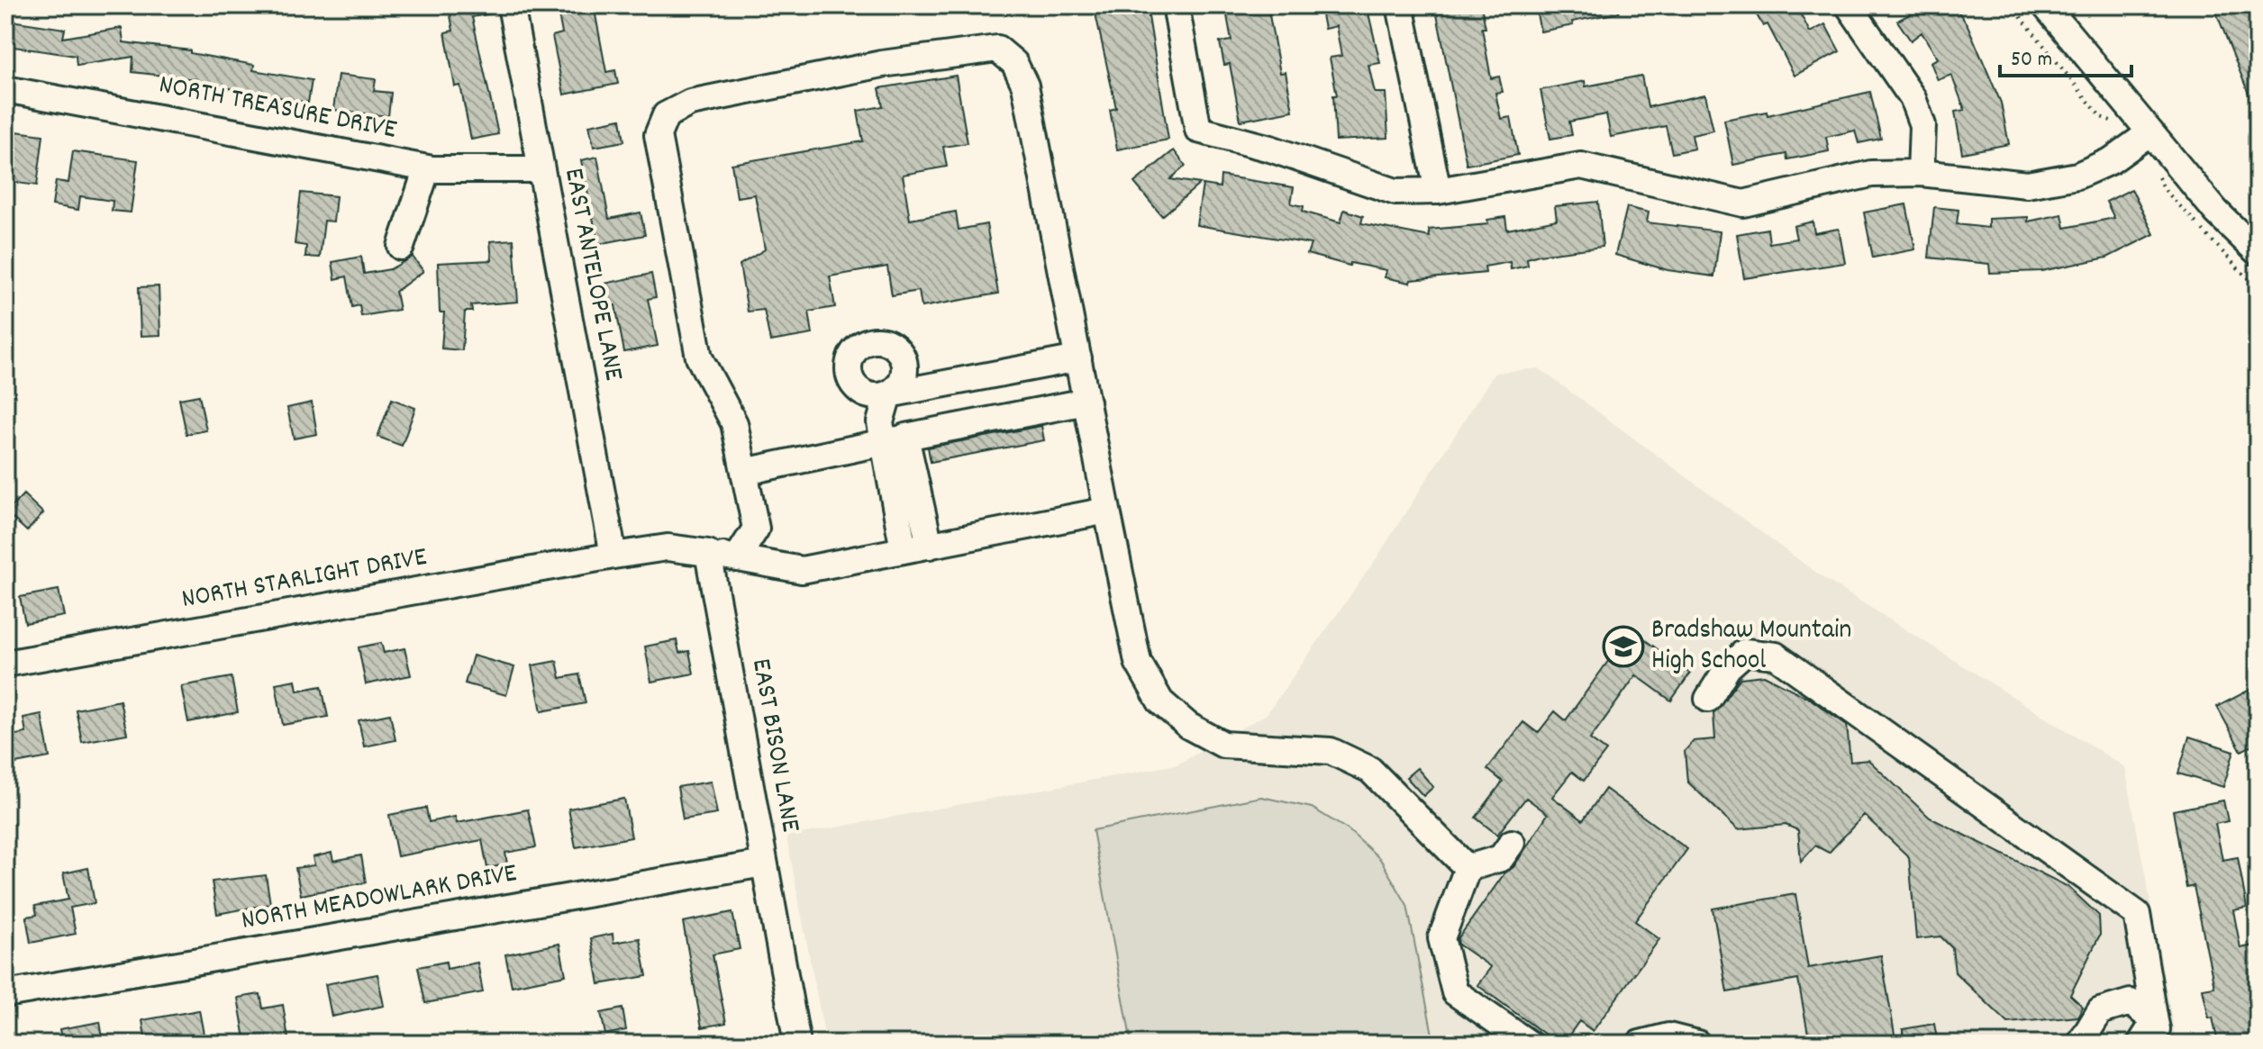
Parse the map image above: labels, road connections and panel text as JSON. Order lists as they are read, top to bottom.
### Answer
{
  "streets": {
    "street": [
      "NORTH TREASURE DRIVE",
      "EAST ANTELOPE LANE",
      "NORTH STARLIGHT DRIVE",
      "EAST BISON LANE",
      "NORTH MEADOWLARK DRIVE"
    ]
  },
  "crossings": [
    ["NORTH TREASURE DRIVE", "EAST ANTELOPE LANE"],
    ["EAST ANTELOPE LANE", "NORTH STARLIGHT DRIVE"],
    ["EAST BISON LANE", "NORTH MEADOWLARK DRIVE"]
  ],
  "places": {
    "school or university": ["Bradshaw Mountain High School"]
  },
  "scale_bar": "50 m"
}
